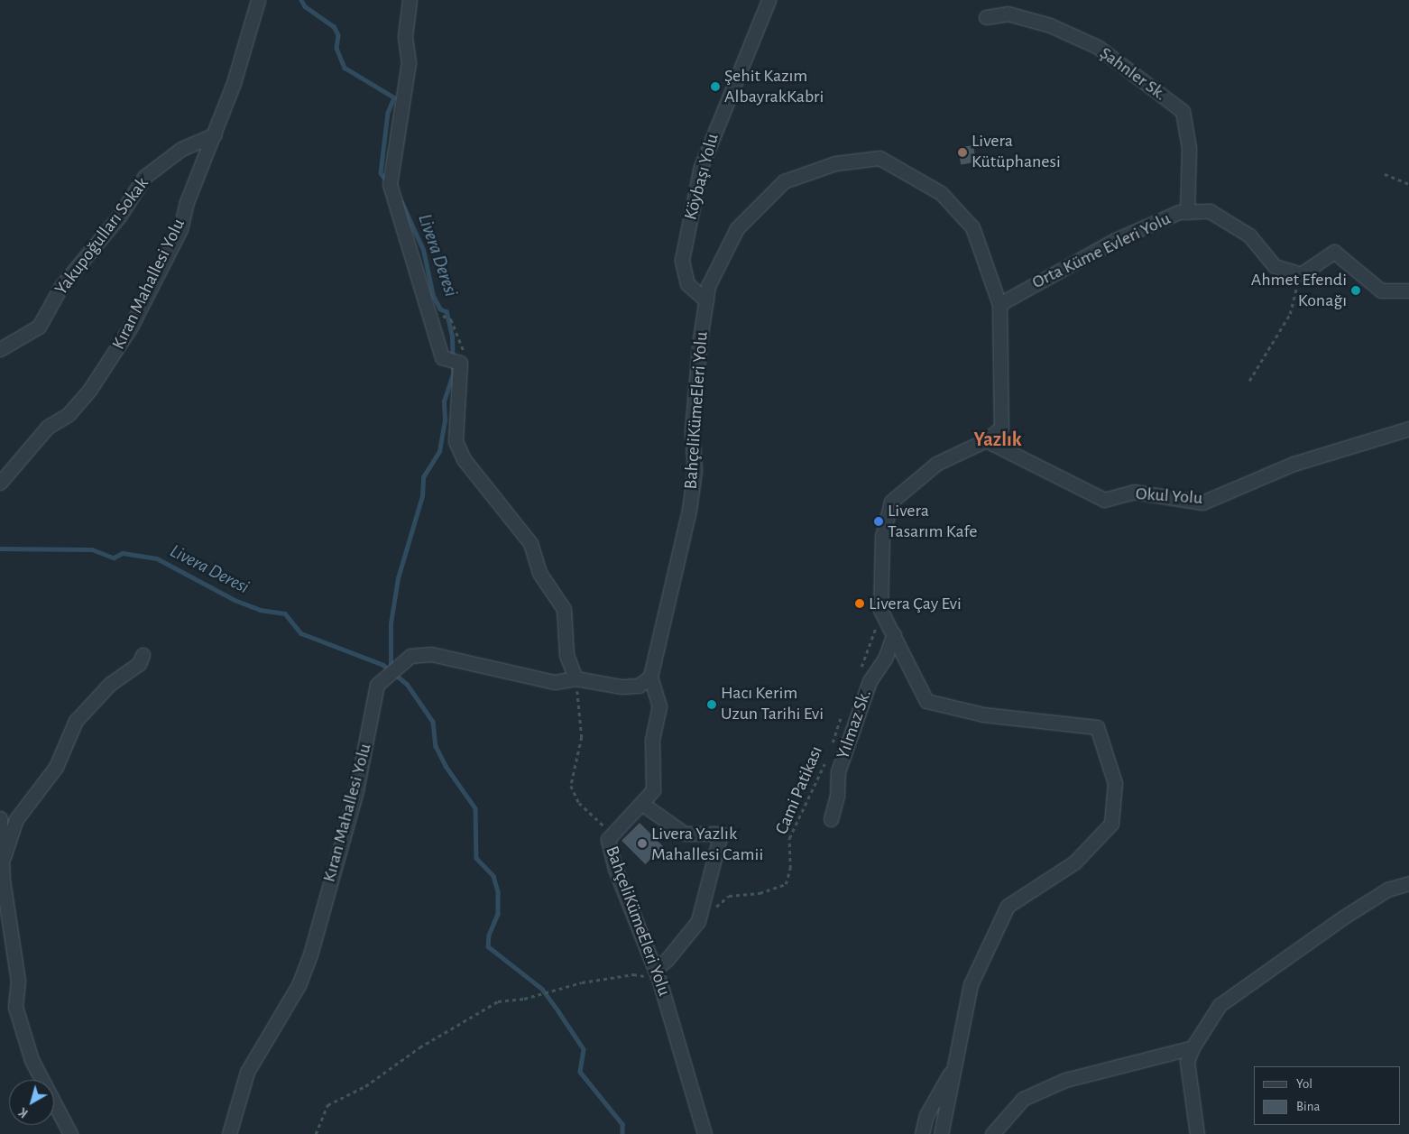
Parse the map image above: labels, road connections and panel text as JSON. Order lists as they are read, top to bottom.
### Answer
{
  "streets": {
    "street": [
      "Şahnler Sk.",
      "Köybaşı Yolu",
      "Yakupoğulları Sokak",
      "Orta Küme Evleri Yolu",
      "Kıran Mahallesi Yolu",
      "BahçeliKümeEleri Yolu",
      "Okul Yolu",
      "Yılmaz Sk."
    ],
    "path": ["Cami Patikası"]
  },
  "crossings": [
    ["Şahnler Sk.", "Orta Küme Evleri Yolu"],
    ["Köybaşı Yolu", "BahçeliKümeEleri Yolu"],
    ["Yakupoğulları Sokak", "Kıran Mahallesi Yolu"],
    ["Orta Küme Evleri Yolu", "BahçeliKümeEleri Yolu"],
    ["Kıran Mahallesi Yolu", "BahçeliKümeEleri Yolu"],
    ["BahçeliKümeEleri Yolu", "Okul Yolu"],
    ["BahçeliKümeEleri Yolu", "Yılmaz Sk."]
  ],
  "districts": ["Yazlık"],
  "water": ["Livera Deresi"],
  "places": [
    "Şehit Kazım AlbayrakKabri",
    "Livera Kütüphanesi",
    "Ahmet Efendi Konağı",
    "Livera Tasarım Kafe",
    "Livera Çay Evi",
    "Hacı Kerim Uzun Tarihi Evi",
    "Livera Yazlık Mahallesi Camii"
  ],
  "legend": ["Yol", "Bina"],
  "north": "bottom left"
}
